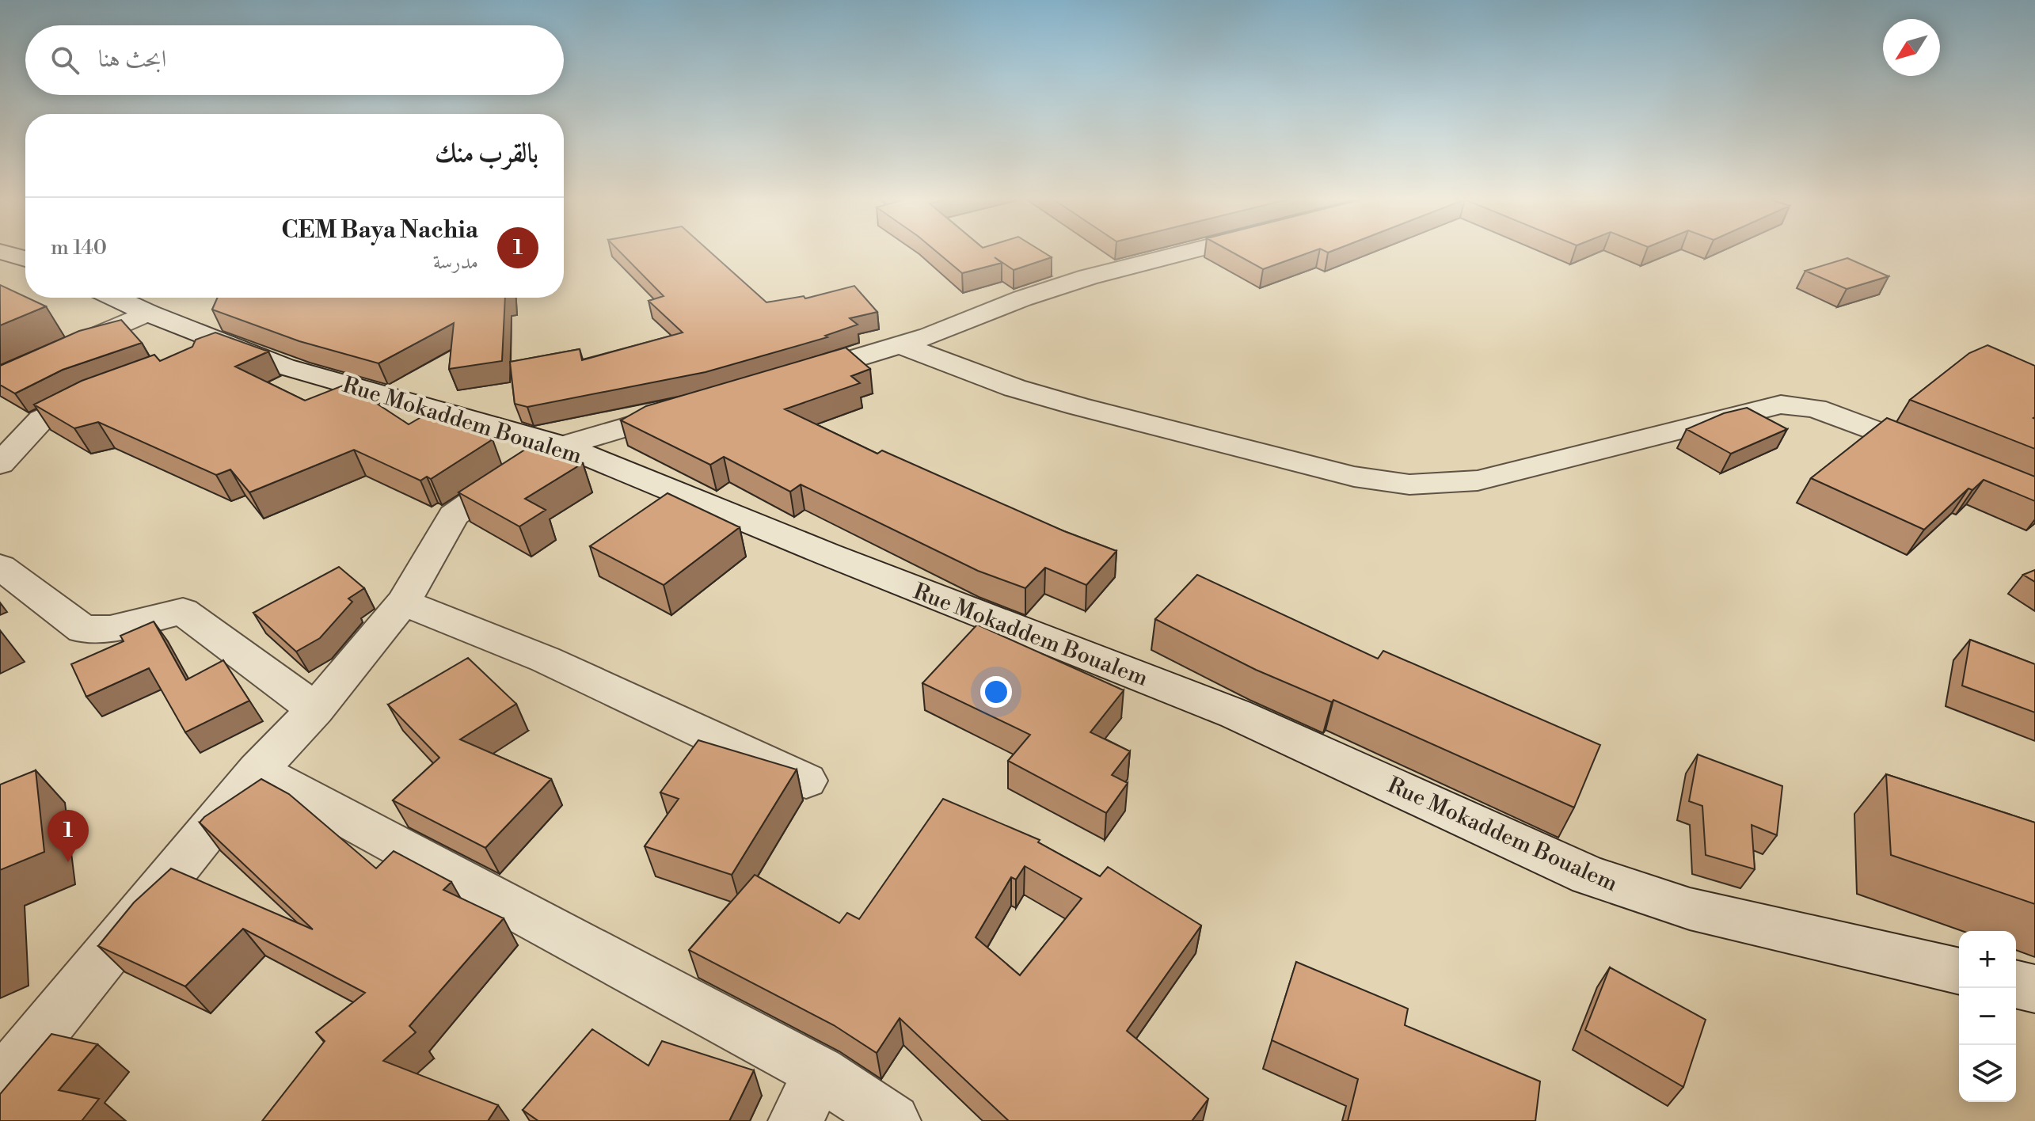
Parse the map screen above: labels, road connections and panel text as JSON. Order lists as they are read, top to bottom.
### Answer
{
  "streets": {
    "street": ["Rue Mokaddem Boualem"]
  },
  "north": "bottom left",
  "page": {
    "search": "ابحث هنا",
    "heading": "بالقرب منك",
    "list": [
      {
        "mark": "1",
        "name": "CEM Baya Nachia",
        "note": "مدرسة",
        "value": "140 m"
      }
    ],
    "pins": "1",
    "map_buttons": ["+", "−"]
  }
}
